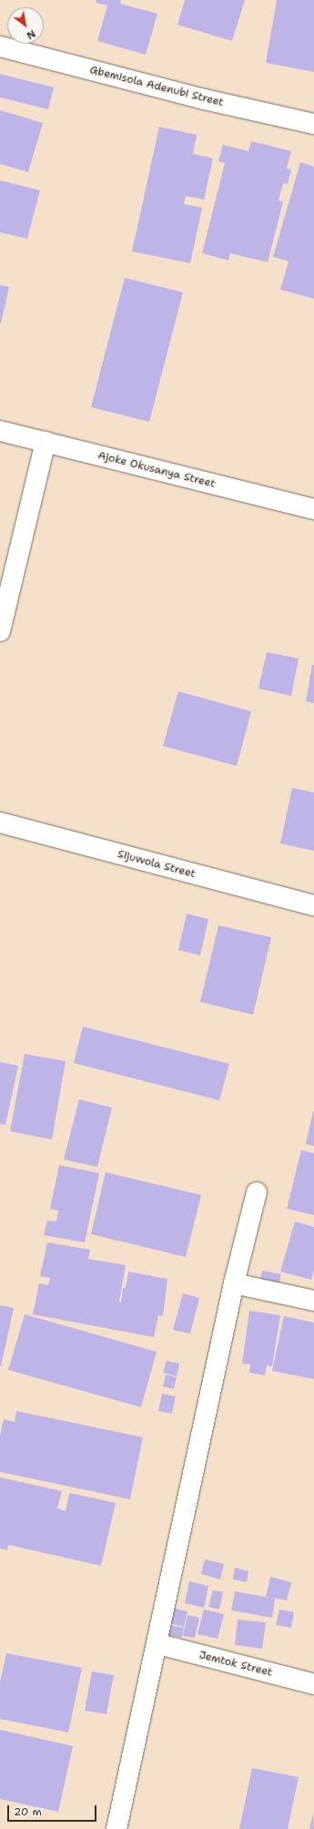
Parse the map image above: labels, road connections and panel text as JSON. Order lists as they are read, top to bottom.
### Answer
{
  "streets": {
    "street": [
      "Gbemisola Adenubi Street",
      "Ajoke Okusanya Street",
      "Sijuwola Street",
      "Jemtok Street"
    ]
  },
  "scale_bar": "20 m",
  "north": "bottom right"
}
